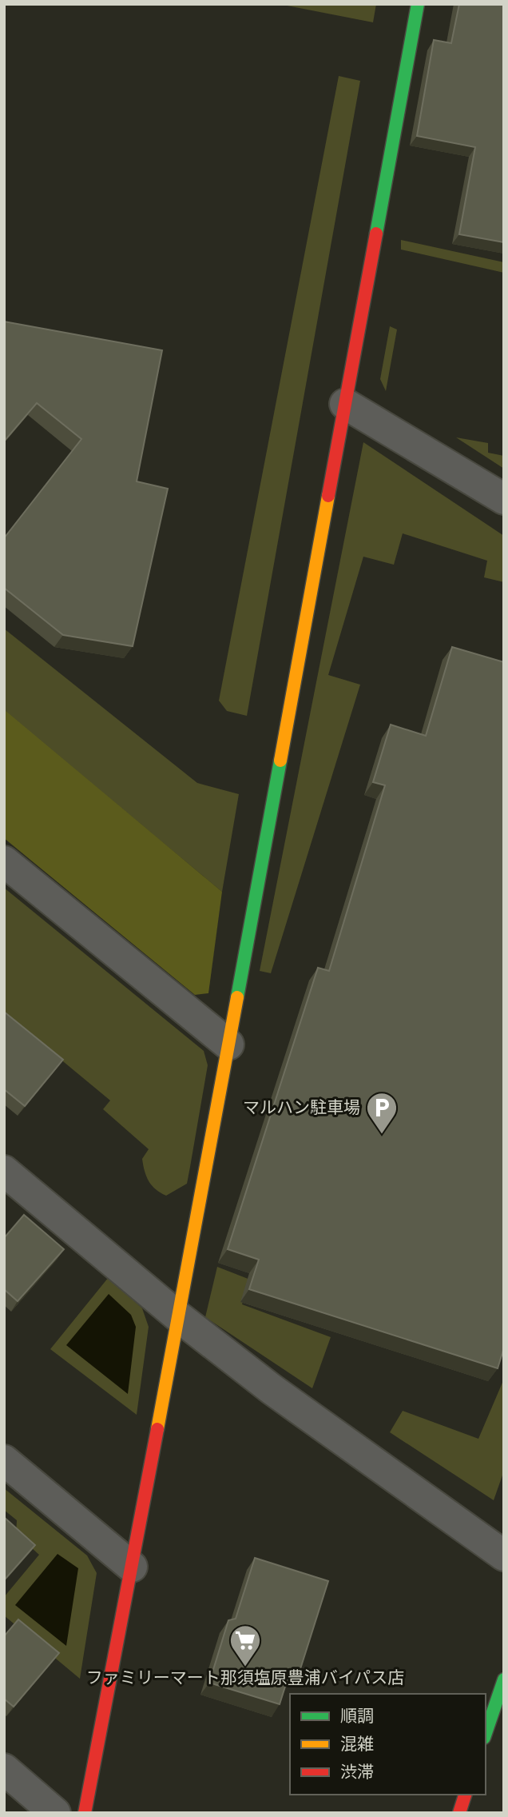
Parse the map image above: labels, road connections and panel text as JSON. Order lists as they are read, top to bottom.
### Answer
{
  "places": {
    "parking": ["マルハン駐車場"],
    "supermarket": ["ファミリーマート那須塩原豊浦バイパス店"]
  },
  "legend": ["順調", "混雑", "渋滞"]
}
